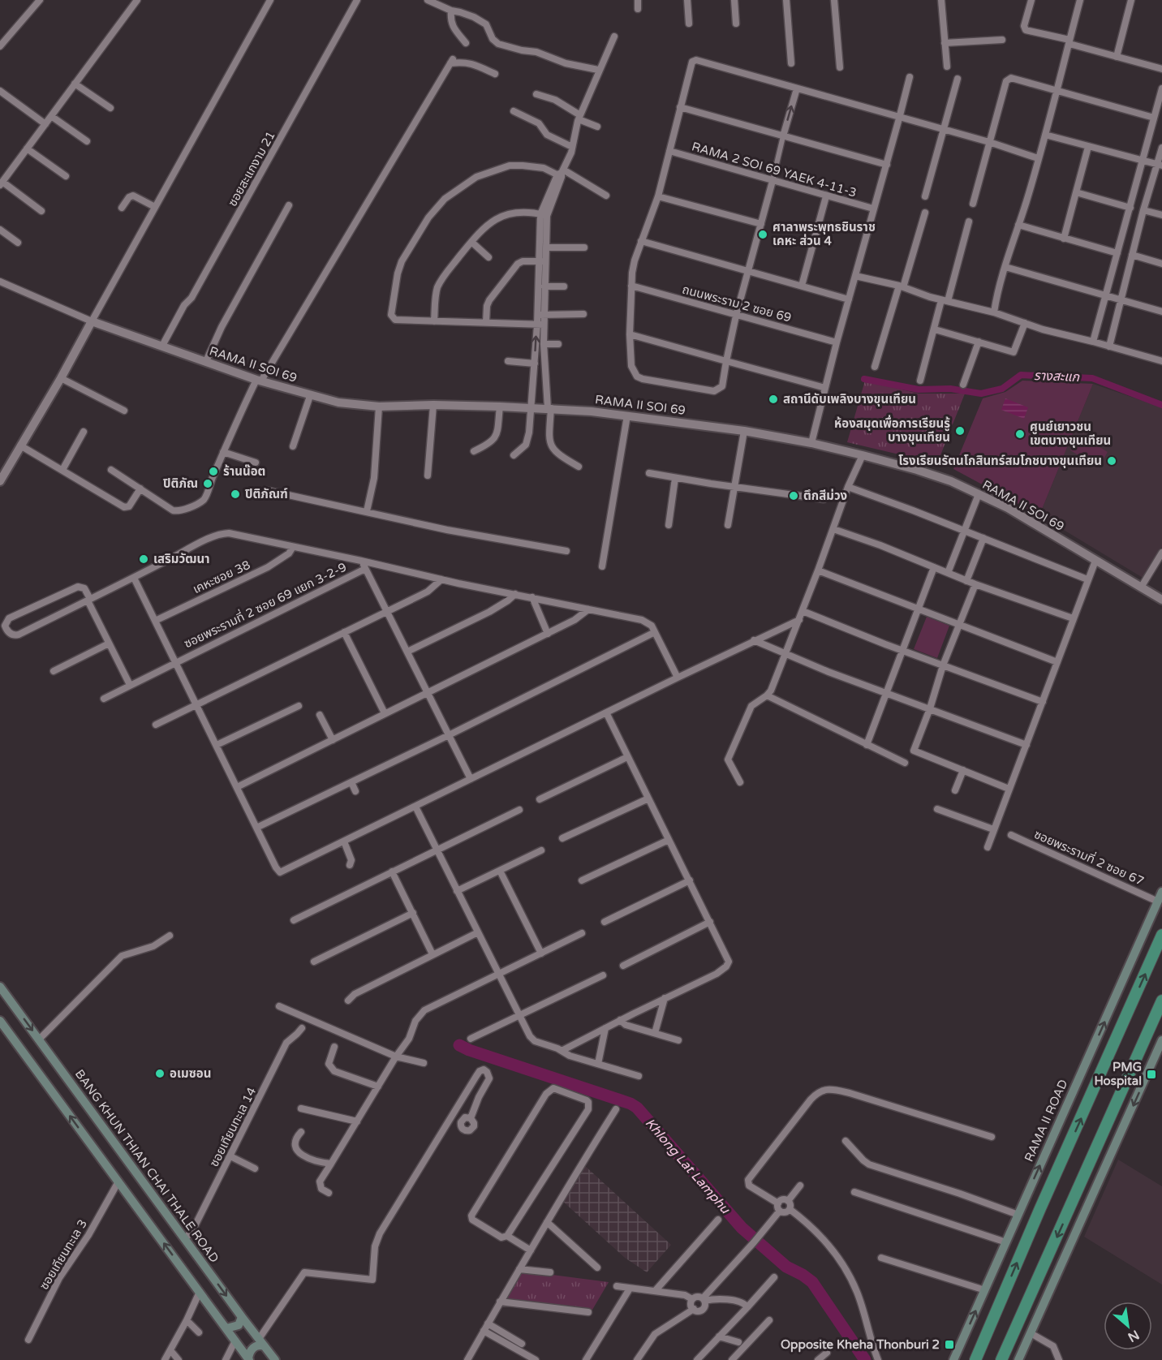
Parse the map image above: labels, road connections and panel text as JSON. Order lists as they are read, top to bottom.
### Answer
{
  "streets": {
    "main road": ["RAMA II ROAD", "BANG KHUN THIAN CHAI THALE ROAD"],
    "street": [
      "ซอยสะแกงาม 21",
      "RAMA 2 SOI 69 YAEK 4-11-3",
      "ถนนพระราม 2 ซอย 69",
      "RAMA II SOI 69",
      "เคหะซอย 38",
      "ซอยพระรามที่ 2 ซอย 69 แยก 3-2-9",
      "ซอยพระรามที่ 2 ซอย 67",
      "ซอยเทียนทะเล 14",
      "ซอยเทียนทะเล 3"
    ]
  },
  "crossings": [
    ["ซอยสะแกงาม 21", "RAMA II SOI 69"],
    ["ซอยพระรามที่ 2 ซอย 67", "RAMA II ROAD"],
    ["ซอยเทียนทะเล 14", "BANG KHUN THIAN CHAI THALE ROAD"]
  ],
  "water": ["รางสะแก", "Khlong Lat Lamphu"],
  "places": {
    "other": [
      "ศาลาพระพุทธชินราช เคหะ ส่วน 4",
      "สถานีดับเพลิงบางขุนเทียน",
      "ห้องสมุดเพื่อการเรียนรู้ บางขุนเทียน",
      "ศูนย์เยาวชน เขตบางขุนเทียน",
      "โรงเรียนรัตนโกสินทร์สมโภชบางขุนเทียน",
      "ร้านน๊อต",
      "ปิติภัณ",
      "ปิติภัณฑ์",
      "ตึกสีม่วง",
      "เสริมวัฒนา",
      "อเมซอน"
    ],
    "transit": ["PMG Hospital", "Opposite Kheha Thonburi 2"]
  },
  "north": "bottom right"
}
